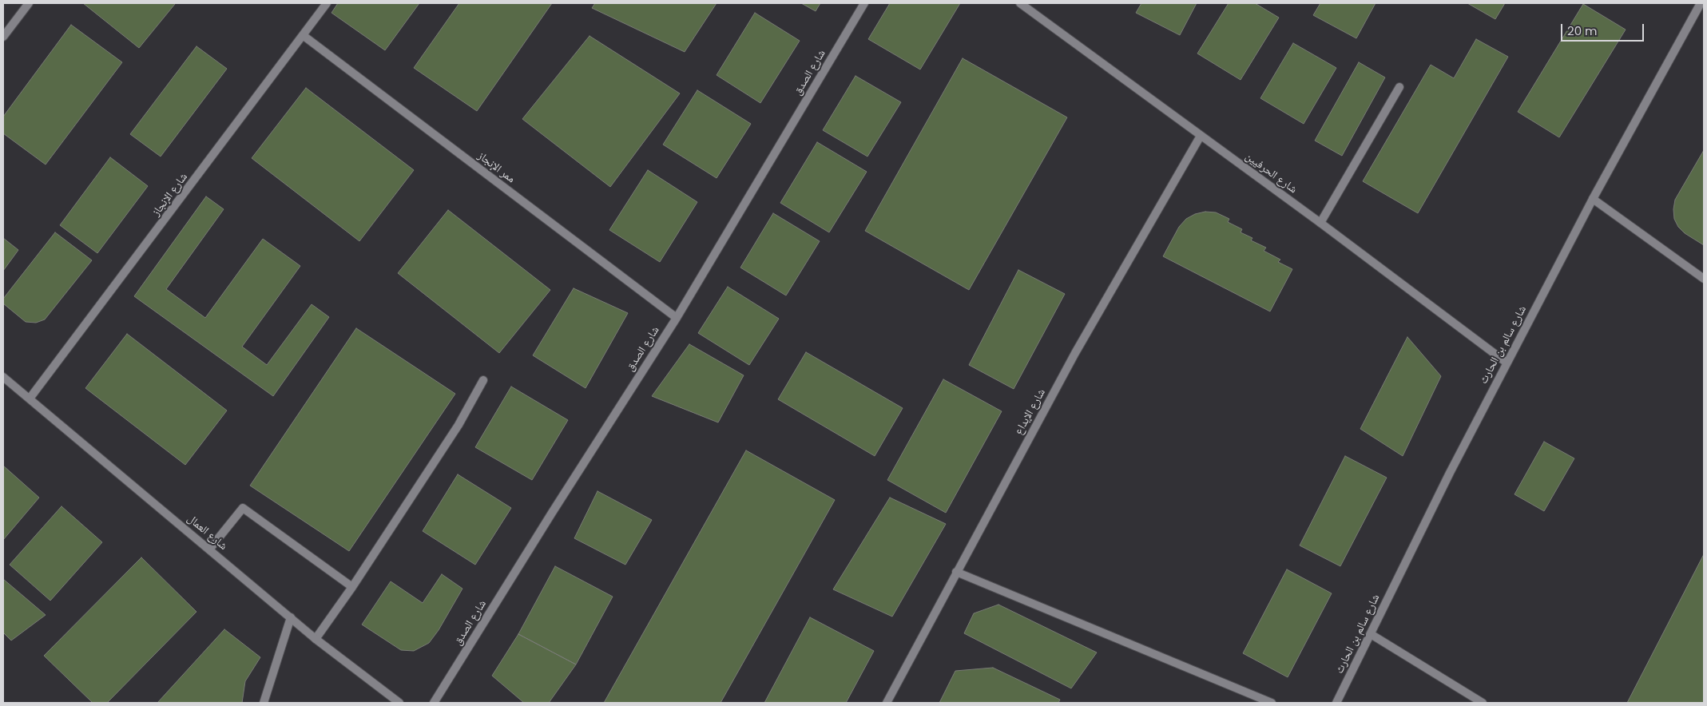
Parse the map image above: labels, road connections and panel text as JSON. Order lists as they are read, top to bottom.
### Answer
{
  "streets": {
    "street": [
      "شارع الصدق",
      "ممر الإنجاز",
      "شارع الحرفيين",
      "شارع الإنجاز",
      "شارع سالم بن الحارث",
      "شارع الإبداع",
      "شارع العمال"
    ]
  },
  "crossings": [
    ["شارع الصدق", "ممر الإنجاز"],
    ["ممر الإنجاز", "شارع الإنجاز"],
    ["شارع الحرفيين", "شارع سالم بن الحارث"],
    ["شارع الحرفيين", "شارع الإبداع"],
    ["شارع الإنجاز", "شارع العمال"]
  ],
  "scale_bar": "20 m"
}
